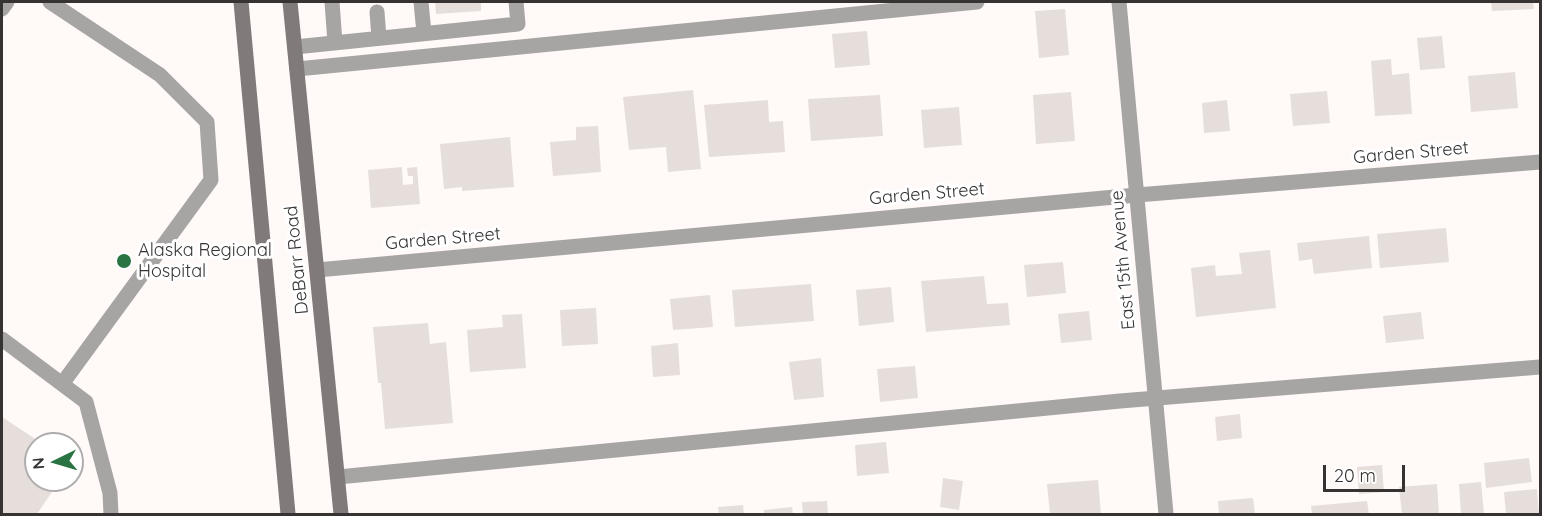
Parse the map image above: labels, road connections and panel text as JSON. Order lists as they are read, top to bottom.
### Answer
{
  "streets": {
    "main road": ["DeBarr Road"],
    "street": ["Garden Street", "East 15th Avenue"]
  },
  "crossings": [
    ["Garden Street", "DeBarr Road"],
    ["Garden Street", "East 15th Avenue"]
  ],
  "places": ["Alaska Regional Hospital"],
  "scale_bar": "20 m",
  "north": "left"
}
